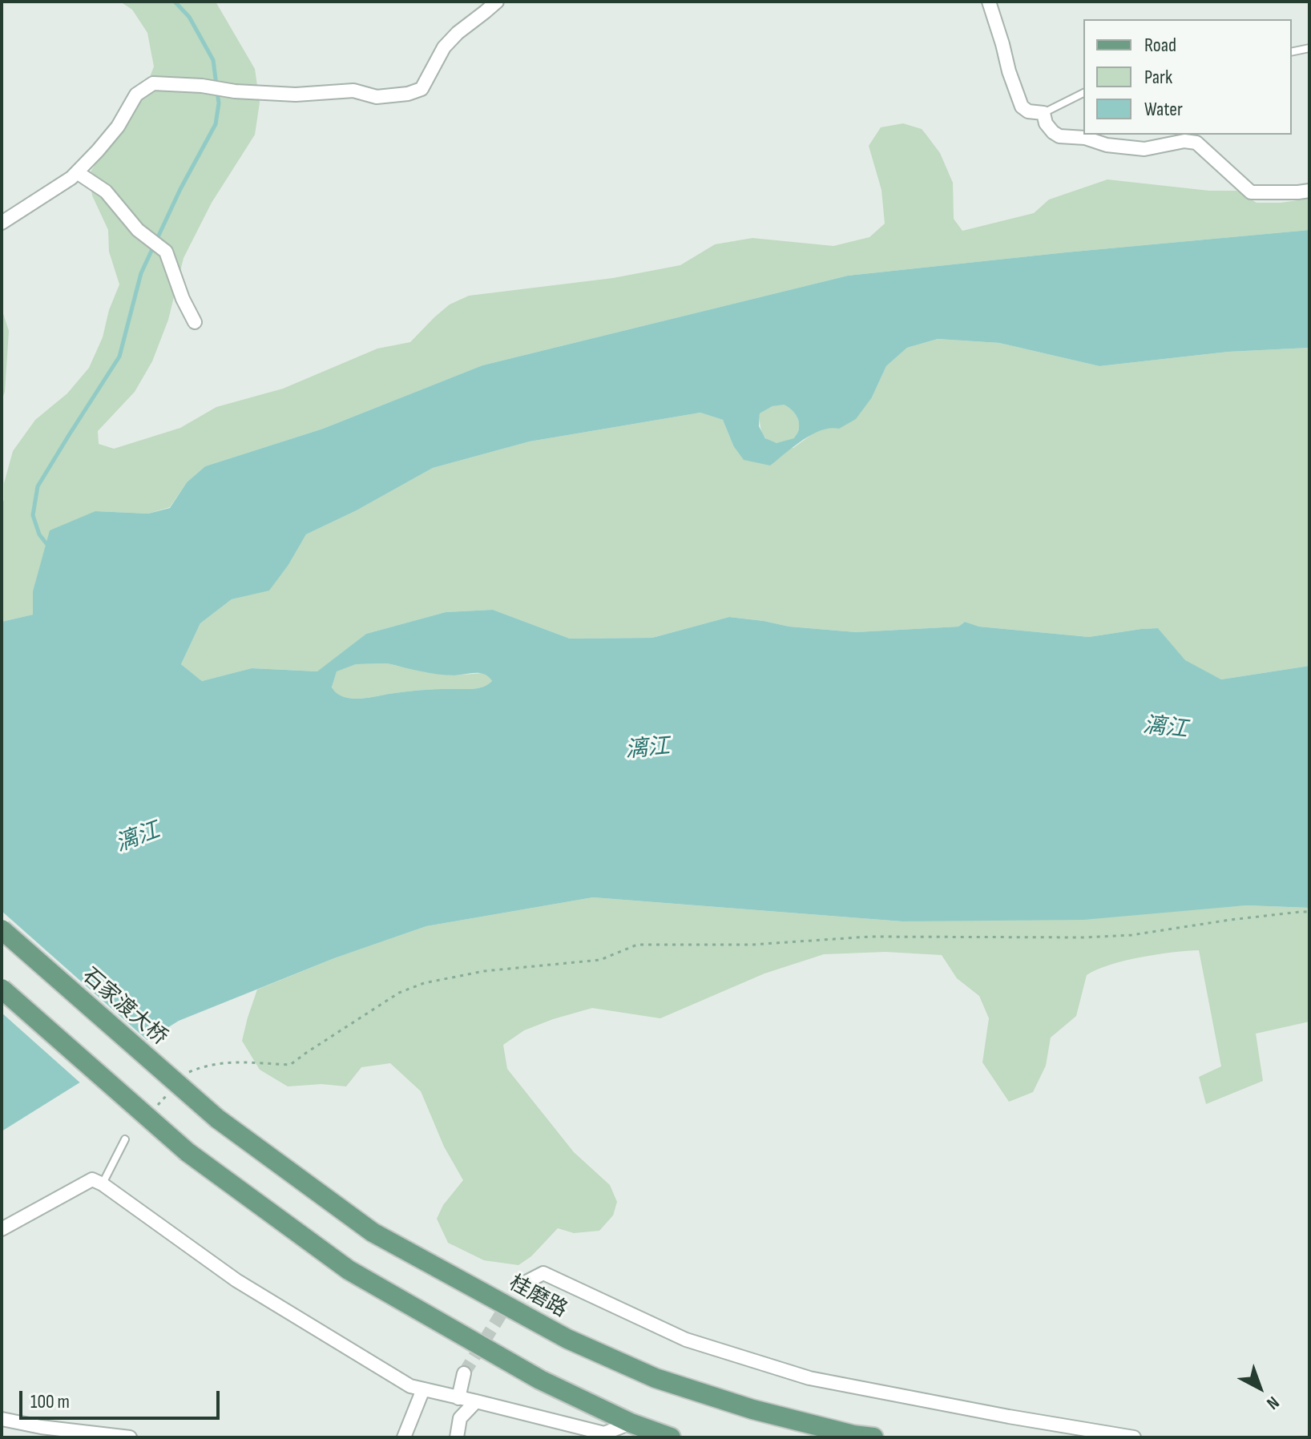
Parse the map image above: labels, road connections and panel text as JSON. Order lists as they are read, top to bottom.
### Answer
{
  "streets": {
    "main road": ["石家渡大桥", "桂磨路"]
  },
  "crossings": [
    ["石家渡大桥", "桂磨路"]
  ],
  "water": ["漓江"],
  "legend": ["Road", "Park", "Water"],
  "scale_bar": "100 m",
  "north": "bottom right"
}
